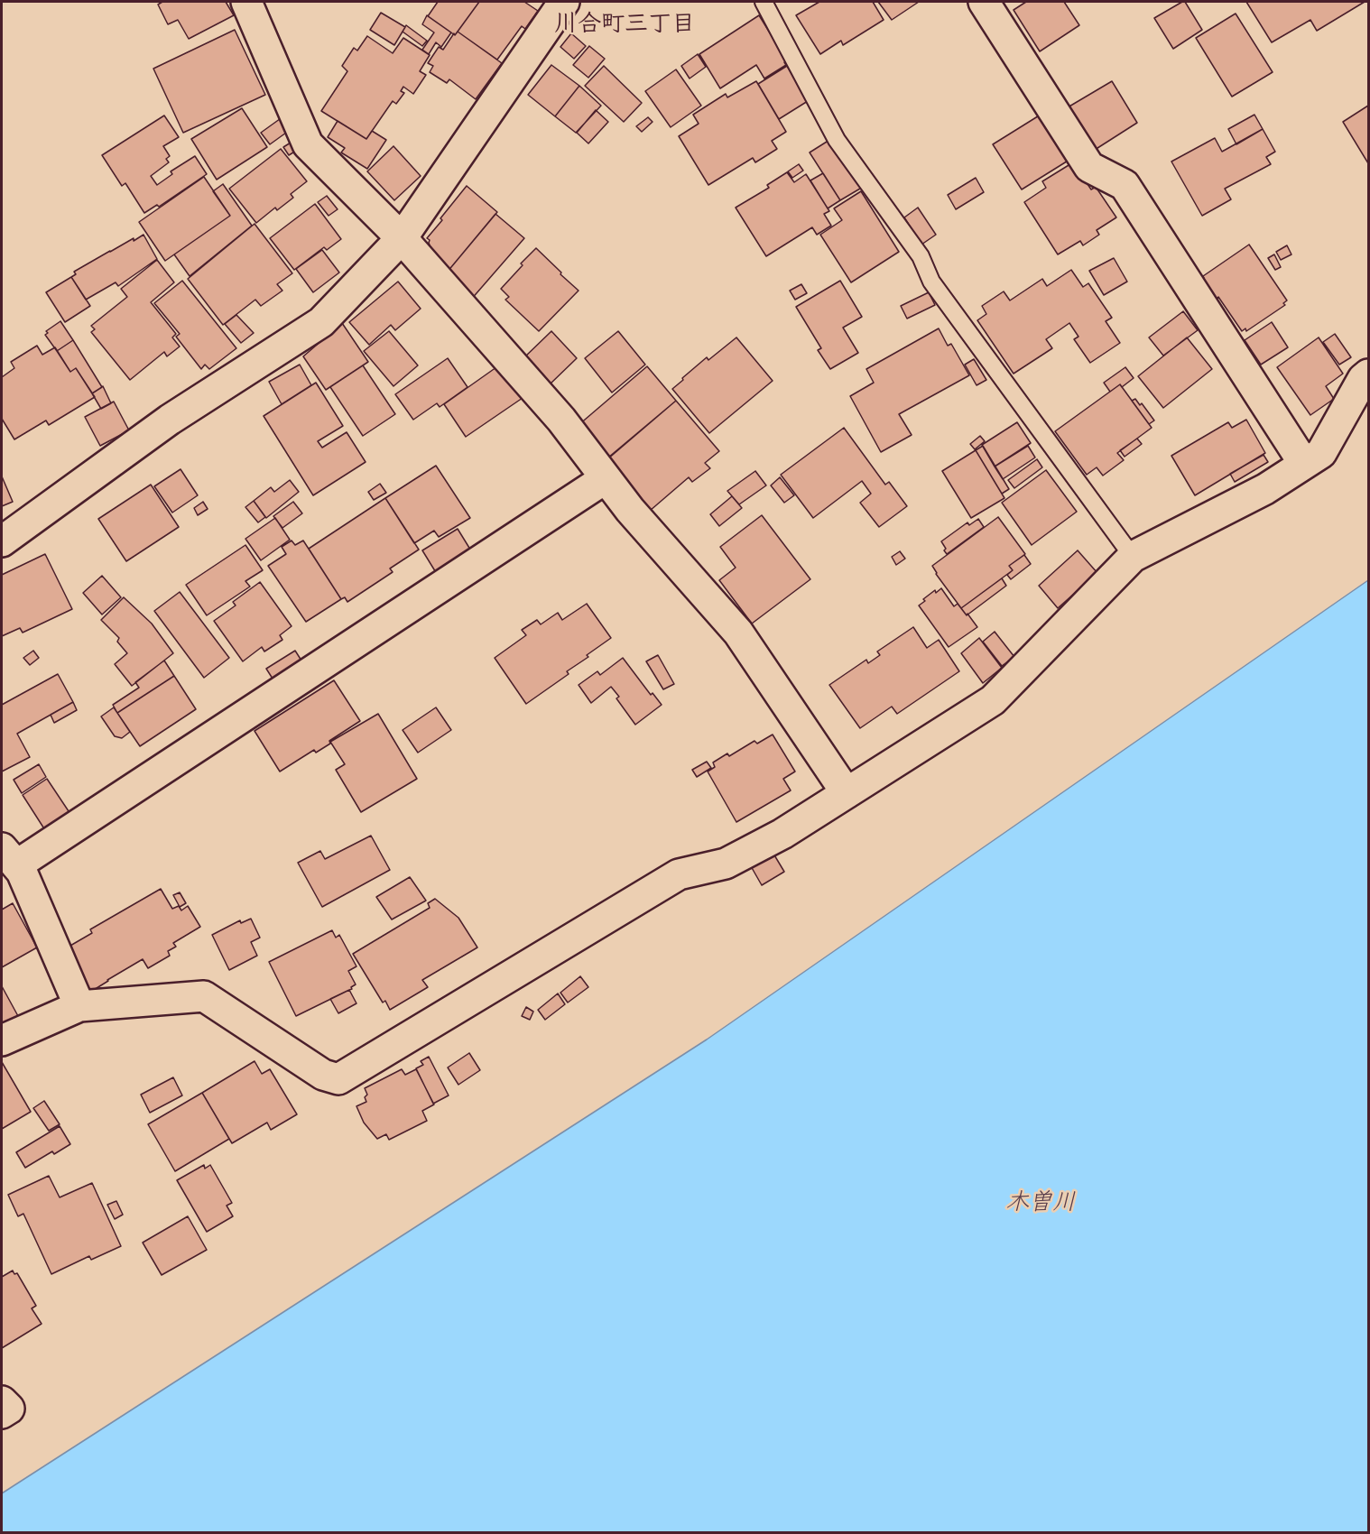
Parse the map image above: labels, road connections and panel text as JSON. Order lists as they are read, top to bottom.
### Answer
{
  "districts": ["川合町三丁目"],
  "water": ["木曽川"]
}
